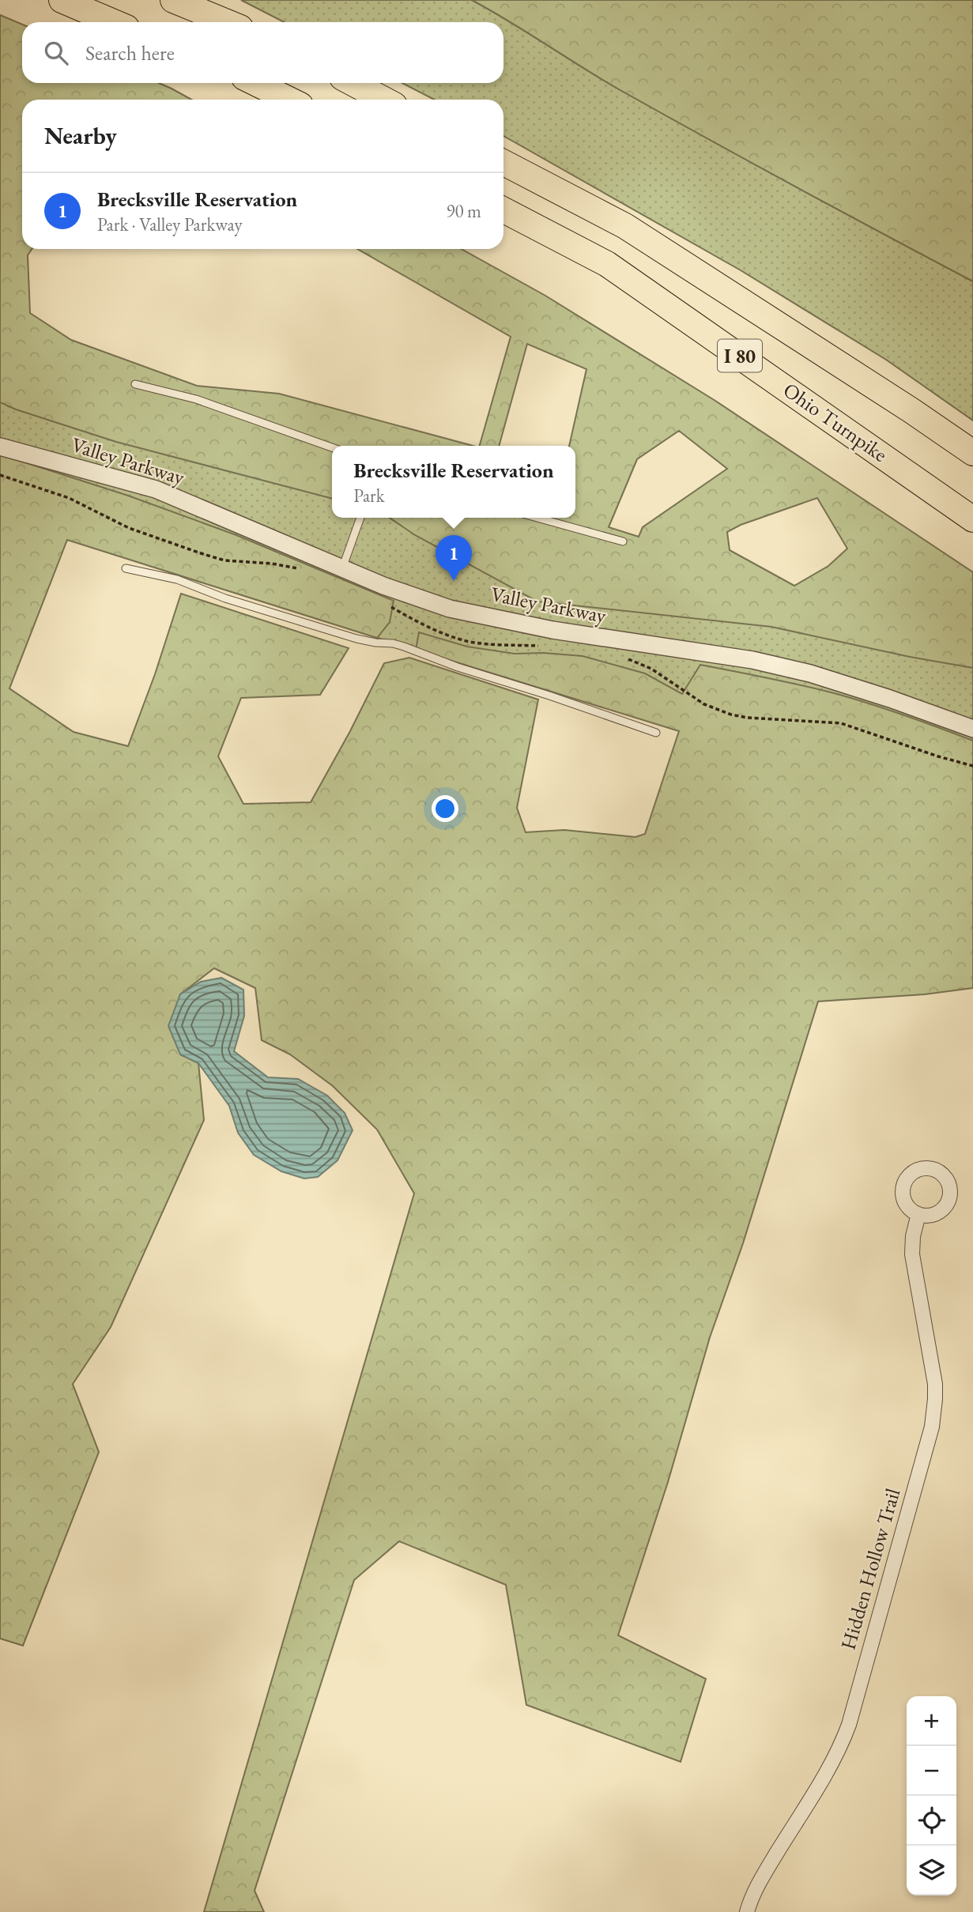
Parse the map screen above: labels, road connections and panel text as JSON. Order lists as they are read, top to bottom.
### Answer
{
  "streets": {
    "highway": ["I 80", "Ohio Turnpike"],
    "street": ["Valley Parkway", "Hidden Hollow Trail"]
  },
  "page": {
    "search": "Search here",
    "heading": "Nearby",
    "list": [
      {
        "mark": "1",
        "name": "Brecksville Reservation",
        "note": "Park · Valley Parkway",
        "value": "90 m"
      }
    ],
    "popup": ["Brecksville Reservation", "Park"],
    "pins": "1",
    "map_buttons": ["+", "−"]
  }
}
